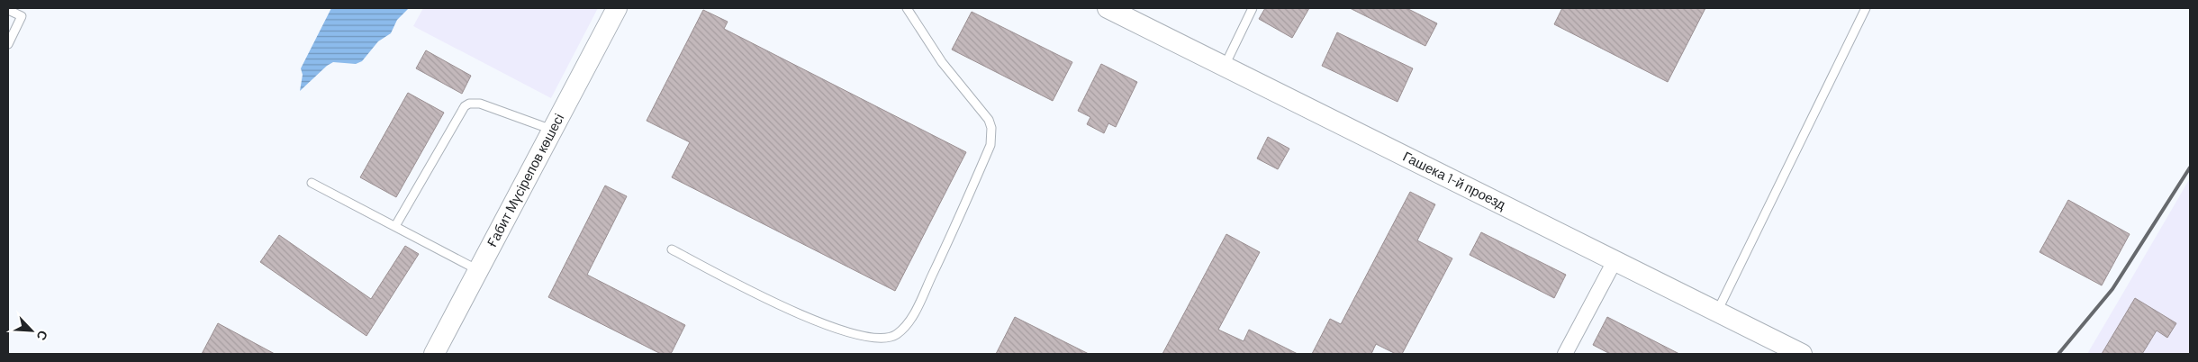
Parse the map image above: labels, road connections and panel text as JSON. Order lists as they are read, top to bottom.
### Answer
{
  "streets": {
    "main road": ["Ғабит Мүсірепов көшесі", "Гашека 1-й проезд"]
  },
  "north": "bottom right"
}
